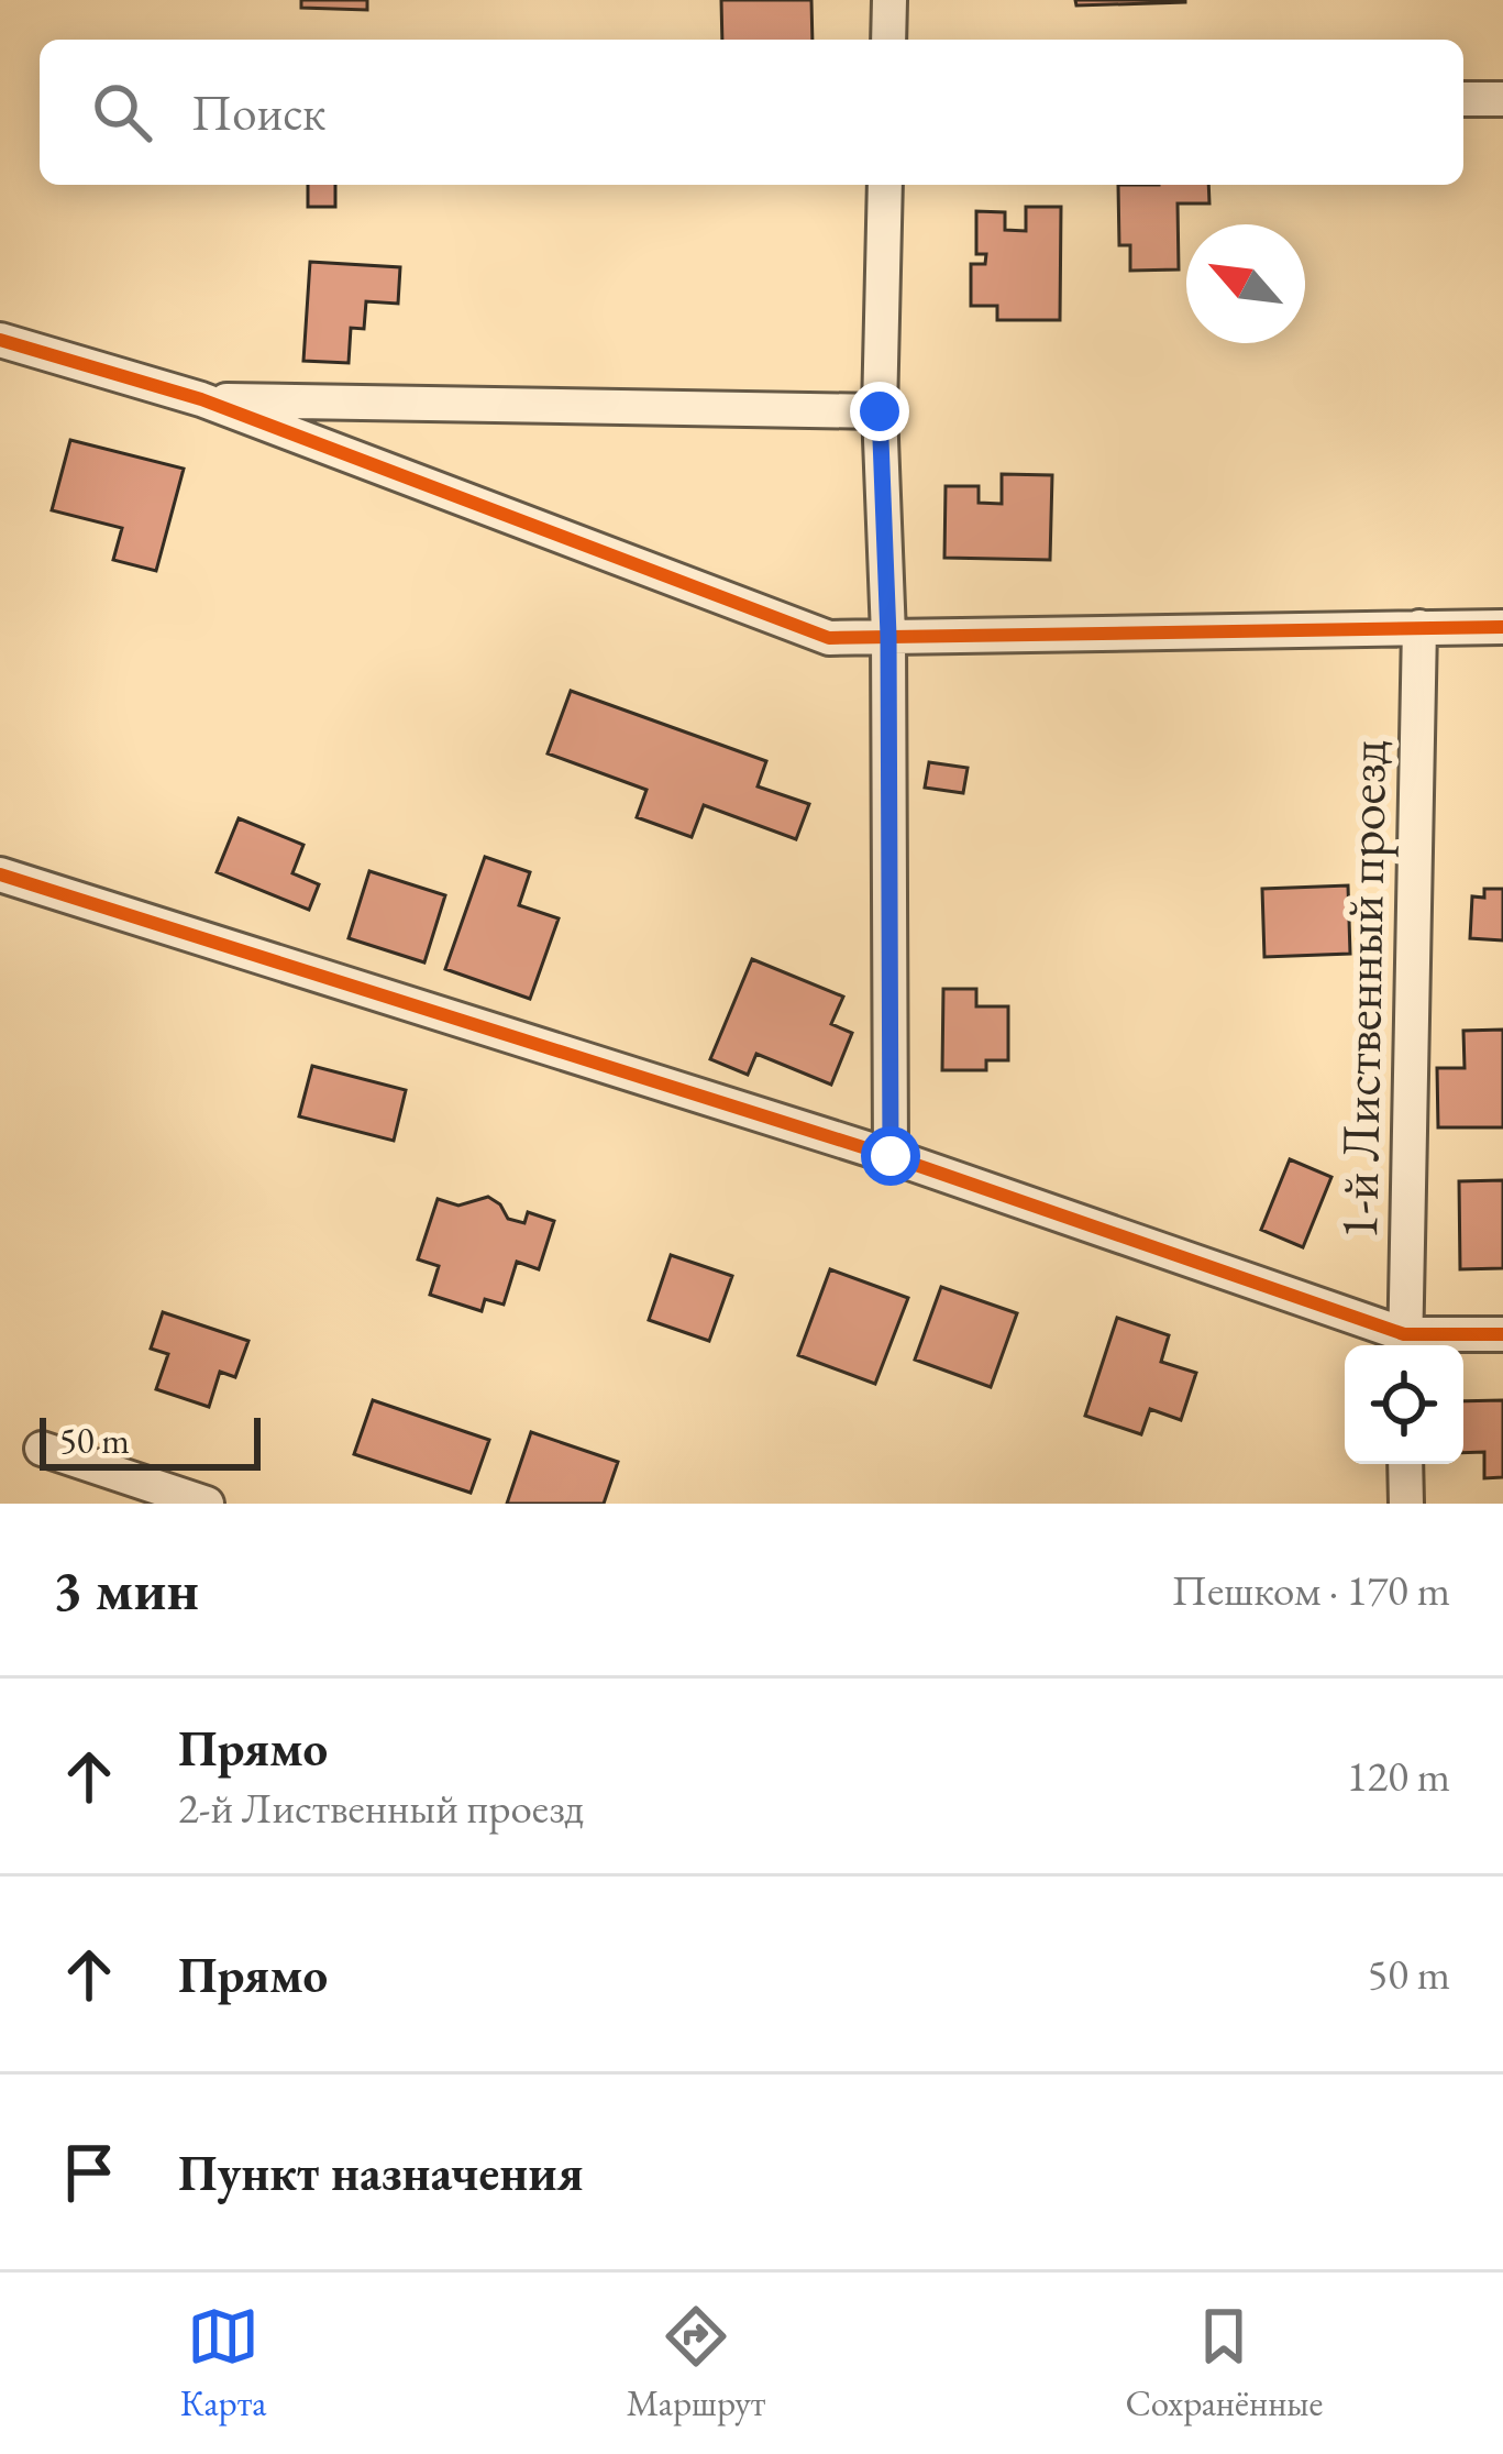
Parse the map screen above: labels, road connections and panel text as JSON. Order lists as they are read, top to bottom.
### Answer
{
  "streets": {
    "street": ["1-й Лиственный проезд"]
  },
  "scale_bar": "50 m",
  "north": "top left",
  "page": {
    "search": "Поиск",
    "scale": "50 m",
    "heading": ["3 мин", "Пешком · 170 m"],
    "list": [
      ["Прямо", "2-й Лиственный проезд", "120 m"],
      ["Прямо", "50 m"],
      "Пункт назначения"
    ],
    "nav": ["Карта", "Маршрут", "Сохранённые"]
  }
}
